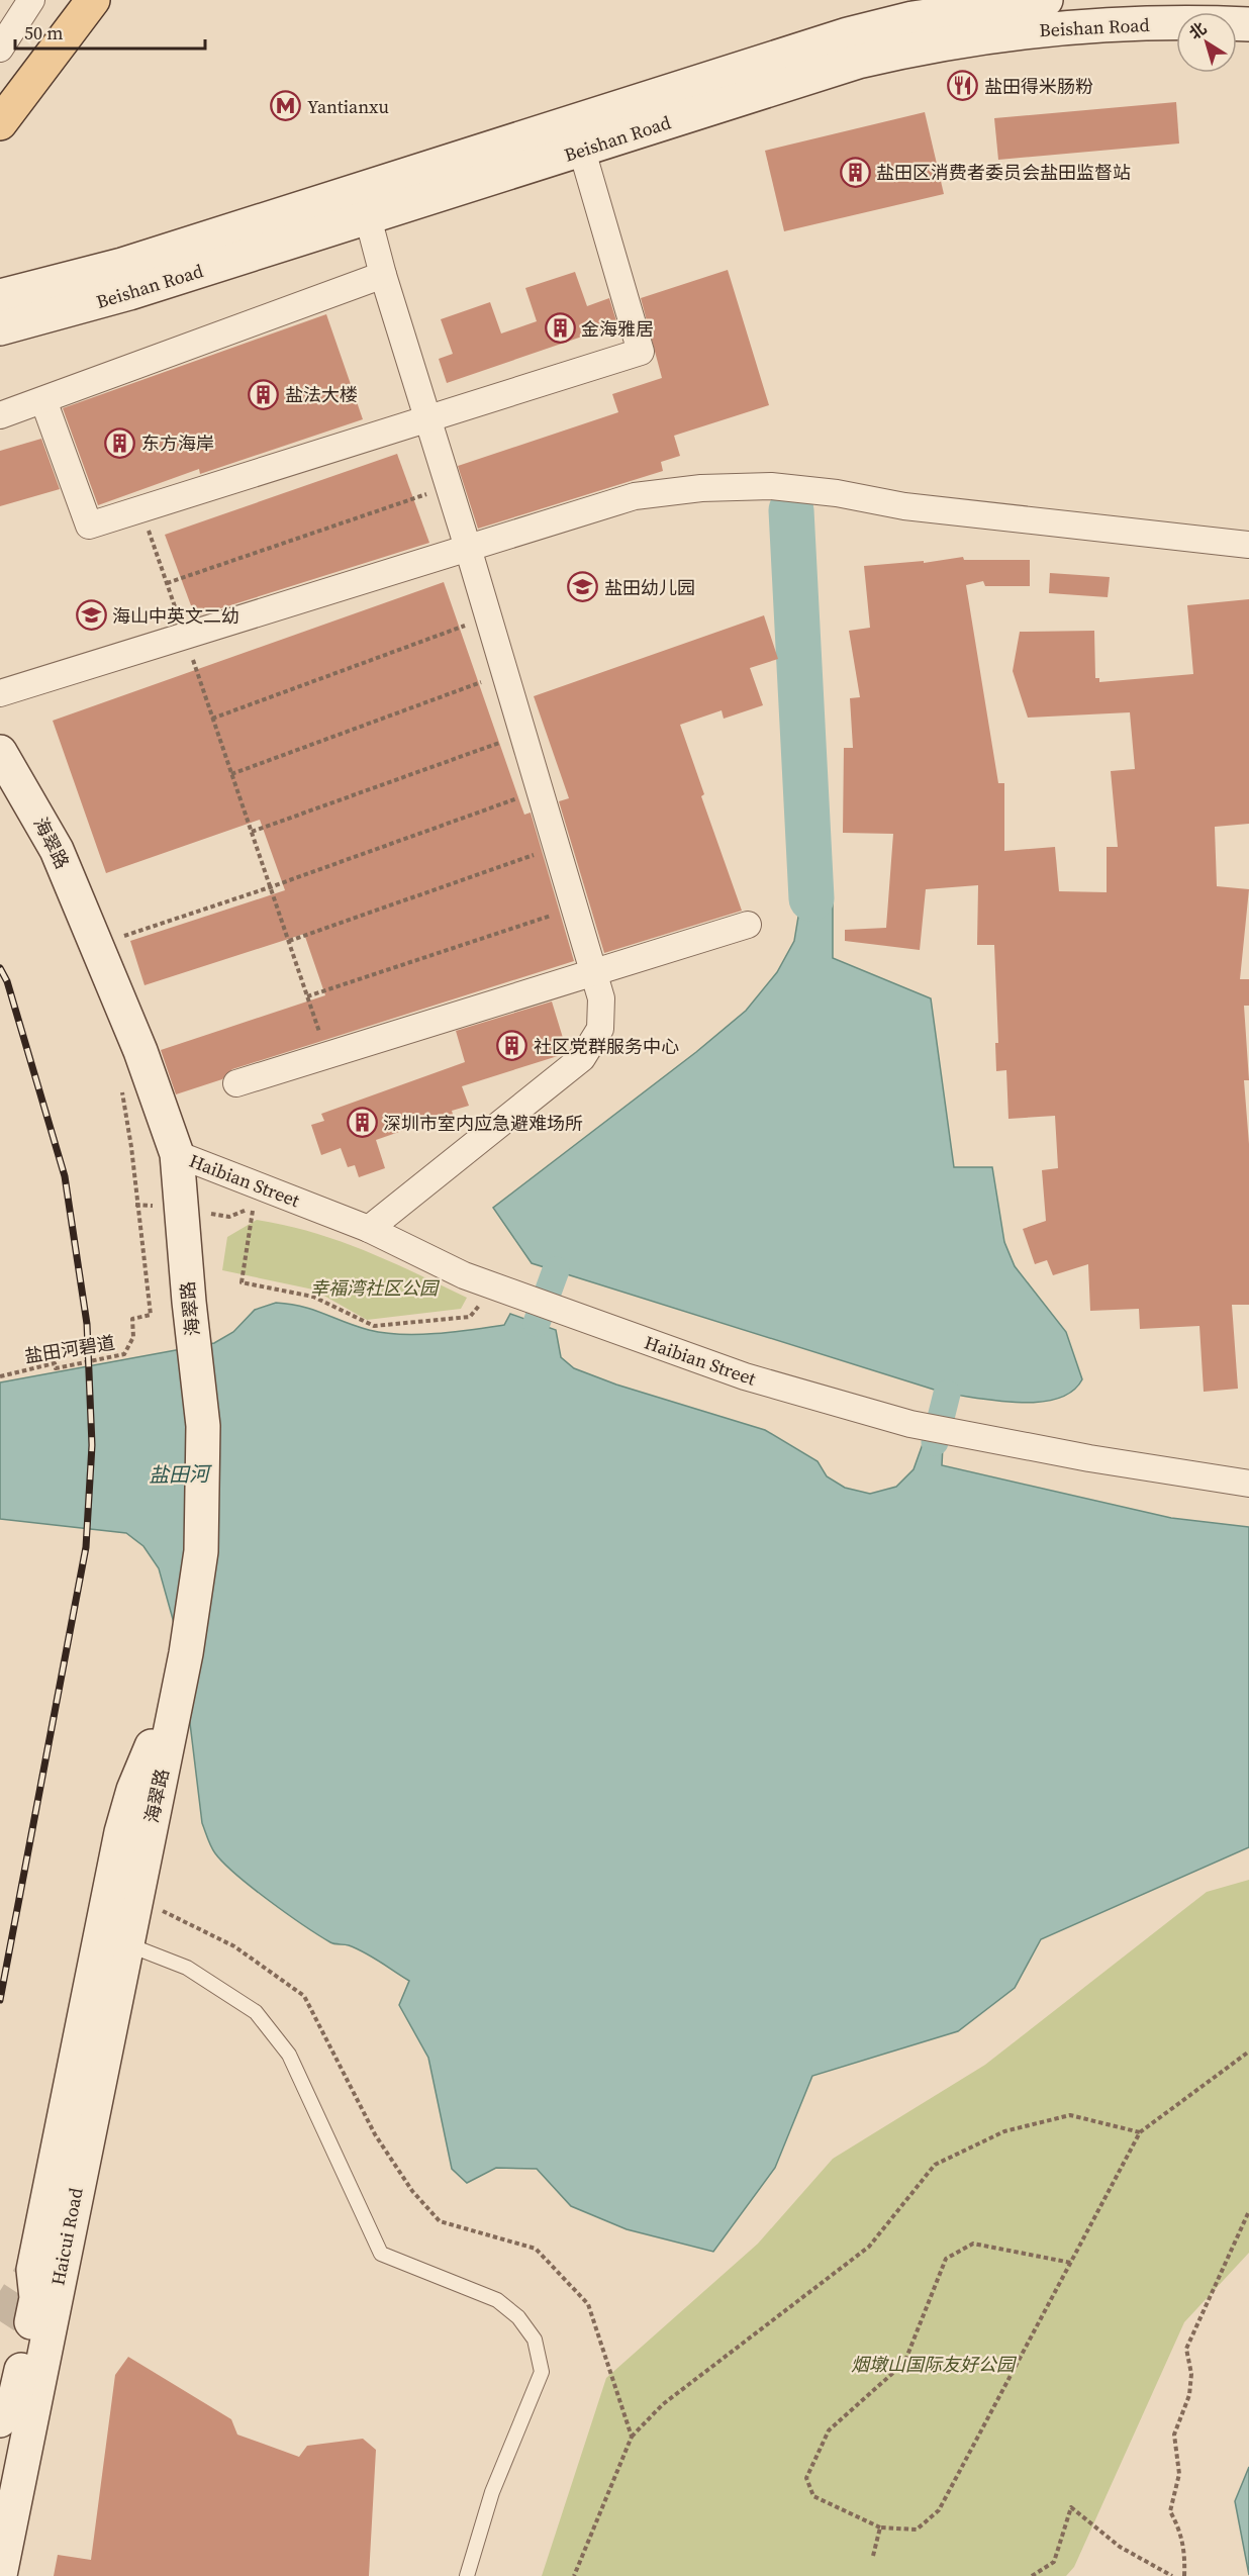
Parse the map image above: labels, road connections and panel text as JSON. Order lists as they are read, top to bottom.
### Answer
{
  "streets": {
    "street": [
      "Beishan Road",
      "海翠路",
      "Haibian Street",
      "Haicui Road"
    ],
    "path": ["盐田河碧道"]
  },
  "crossings": [
    ["海翠路", "Haibian Street"],
    ["海翠路", "Haicui Road"]
  ],
  "water": ["盐田河"],
  "parks": ["幸福湾社区公园", "烟墩山国际友好公园"],
  "places": {
    "restaurant": ["盐田得米肠粉"],
    "metro station": ["Yantianxu"],
    "building": [
      "盐田区消费者委员会盐田监督站",
      "金海雅居",
      "盐法大楼",
      "东方海岸",
      "社区党群服务中心",
      "深圳市室内应急避难场所"
    ],
    "school or university": ["盐田幼儿园", "海山中英文二幼"]
  },
  "scale_bar": "50 m",
  "north": "top left"
}
